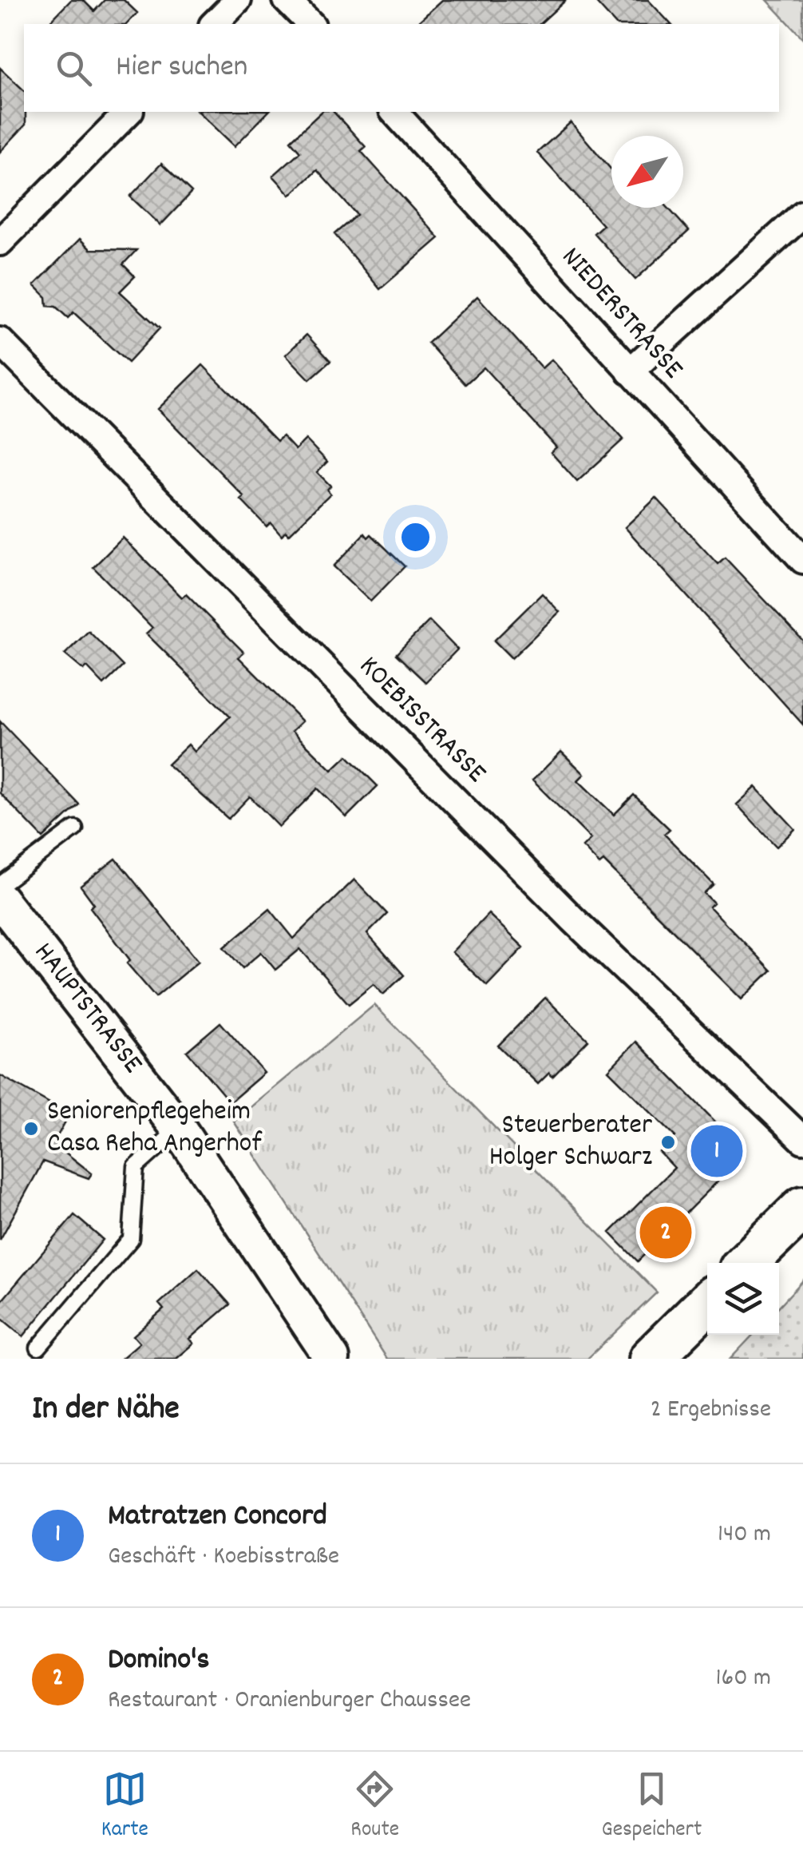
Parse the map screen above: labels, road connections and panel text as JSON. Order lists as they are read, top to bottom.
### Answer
{
  "streets": {
    "street": ["NIEDERSTRASSE", "KOEBISSTRASSE", "HAUPTSTRASSE"]
  },
  "places": ["Seniorenpflegeheim Casa Reha Angerhof", "Steuerberater Holger Schwarz"],
  "north": "bottom left",
  "page": {
    "search": "Hier suchen",
    "pins": ["1", "2"],
    "heading": ["In der Nähe", "2 Ergebnisse"],
    "list": [
      {
        "mark": "1",
        "name": "Matratzen Concord",
        "note": "Geschäft · Koebisstraße",
        "value": "140 m"
      },
      {
        "mark": "2",
        "name": "Domino's",
        "note": "Restaurant · Oranienburger Chaussee",
        "value": "160 m"
      }
    ],
    "nav": ["Karte", "Route", "Gespeichert"]
  }
}
